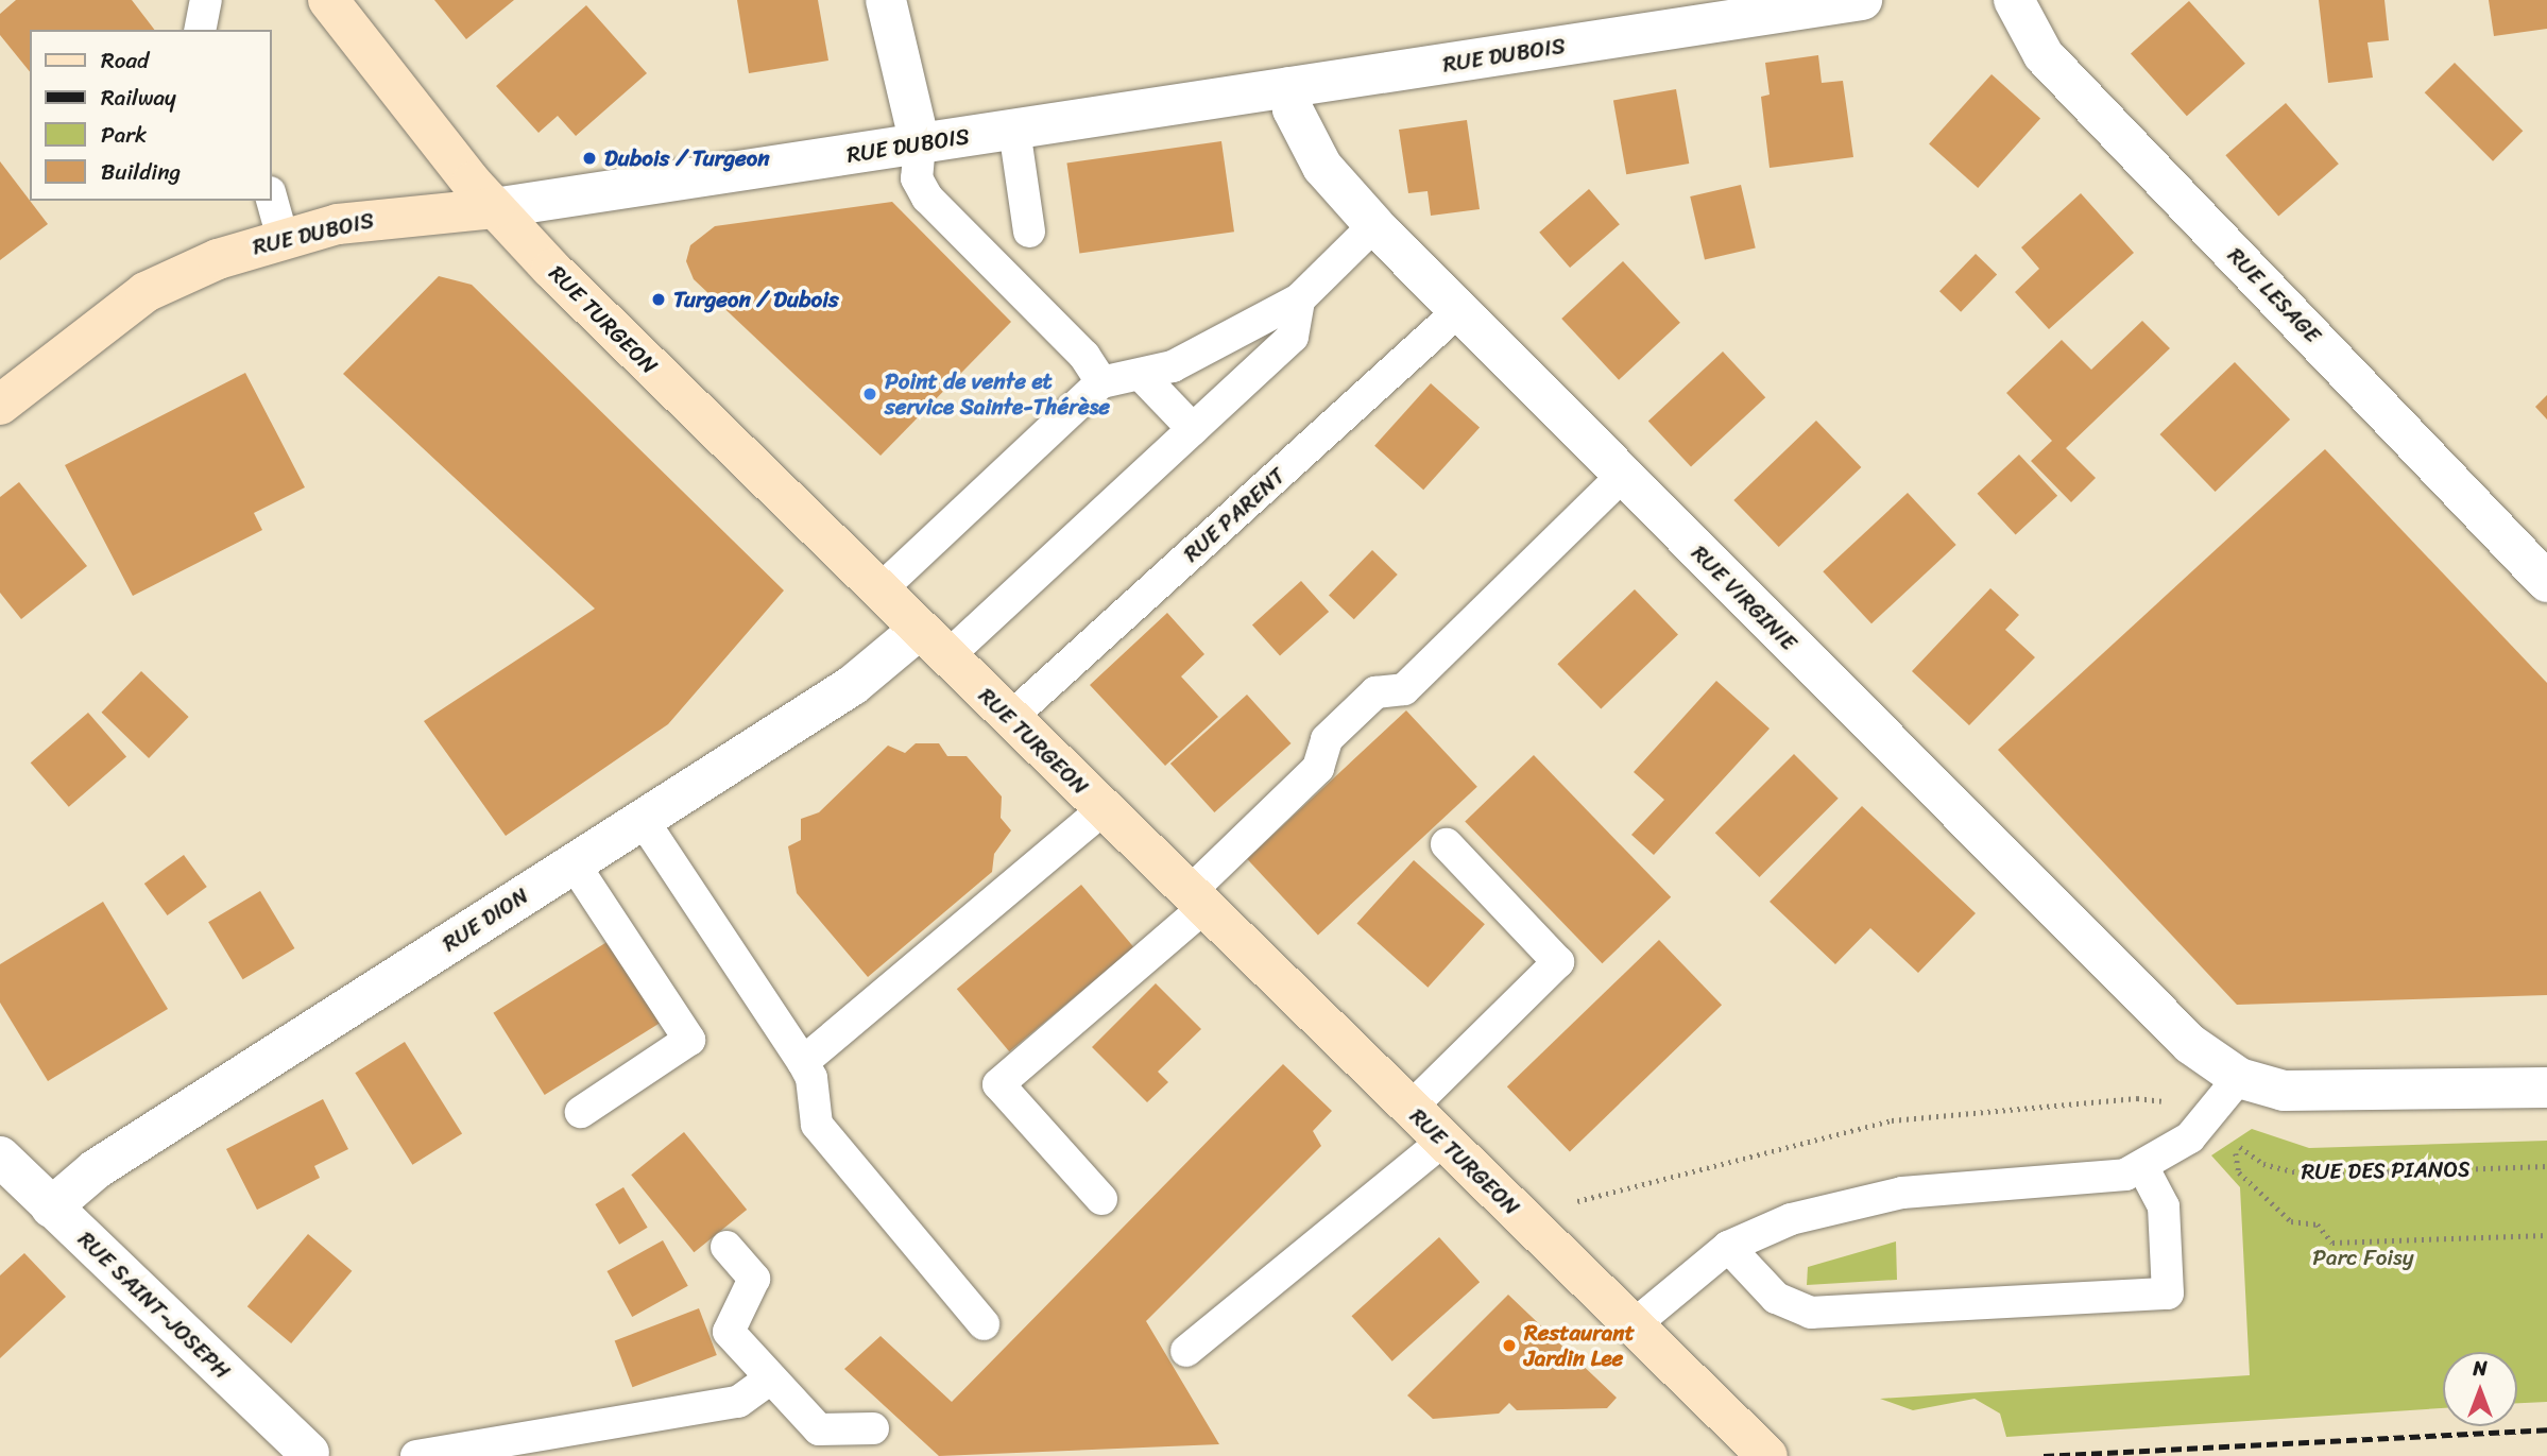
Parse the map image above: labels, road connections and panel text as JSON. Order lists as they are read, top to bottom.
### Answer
{
  "streets": {
    "street": [
      "RUE DUBOIS",
      "RUE LESAGE",
      "RUE TURGEON",
      "RUE VIRGINIE",
      "RUE DION",
      "RUE SAINT-JOSEPH"
    ],
    "lane": ["RUE PARENT"],
    "path": ["RUE DES PIANOS"]
  },
  "crossings": [
    ["RUE DUBOIS", "RUE TURGEON"],
    ["RUE DUBOIS", "RUE VIRGINIE"],
    ["RUE TURGEON", "RUE PARENT"],
    ["RUE TURGEON", "RUE DION"],
    ["RUE PARENT", "RUE VIRGINIE"],
    ["RUE DION", "RUE SAINT-JOSEPH"]
  ],
  "parks": ["Parc Foisy"],
  "places": [
    "Dubois / Turgeon",
    "Turgeon / Dubois",
    "Point de vente et service Sainte-Thérèse",
    "Restaurant Jardin Lee"
  ],
  "legend": [
    "Road",
    "Railway",
    "Park",
    "Building"
  ],
  "north": "top"
}
